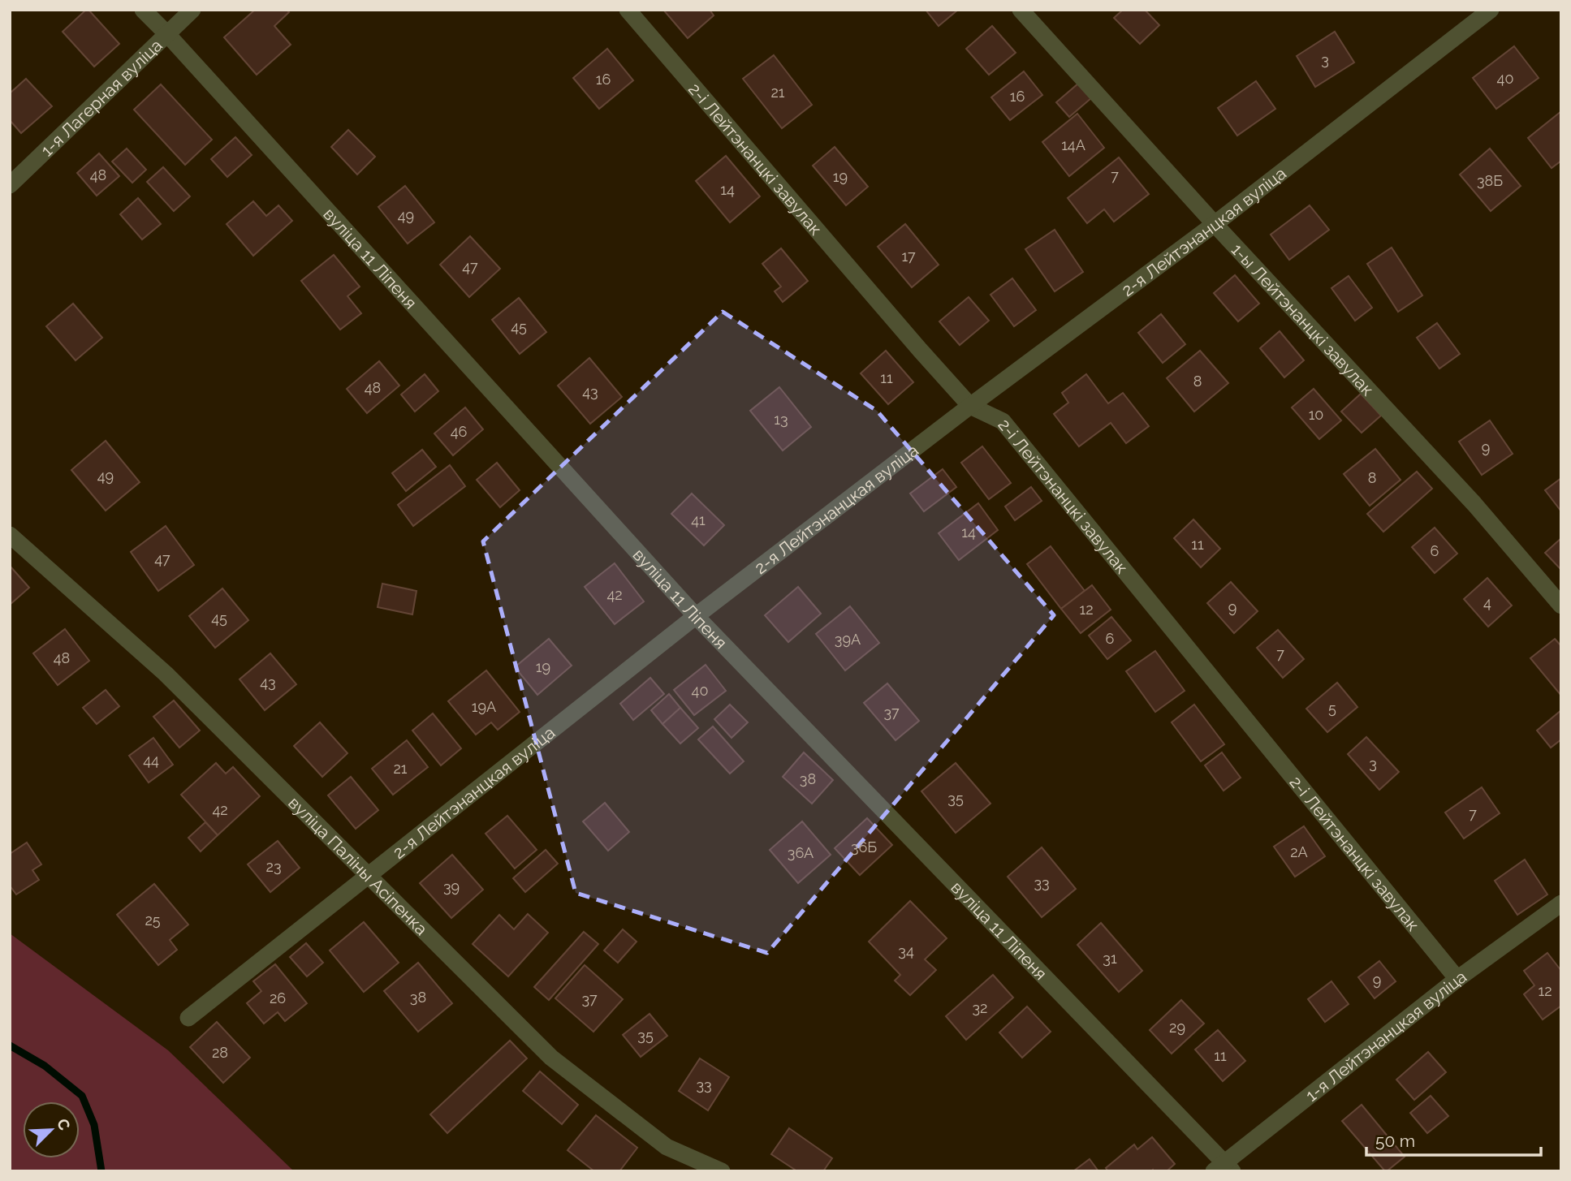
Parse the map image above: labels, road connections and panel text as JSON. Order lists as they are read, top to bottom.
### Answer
{
  "streets": {
    "street": [
      "1-я Лагерная вуліца",
      "2-і Лейтэнанцкі завулак",
      "2-я Лейтэнанцкая вуліца",
      "вуліца 11 Ліпеня",
      "1-ы Лейтэнанцкі завулак",
      "вуліца Паліны Асіпенка",
      "1-я Лейтэнанцкая вуліца"
    ]
  },
  "crossings": [
    ["1-я Лагерная вуліца", "вуліца 11 Ліпеня"],
    ["2-і Лейтэнанцкі завулак", "2-я Лейтэнанцкая вуліца"],
    ["2-і Лейтэнанцкі завулак", "1-я Лейтэнанцкая вуліца"],
    ["2-я Лейтэнанцкая вуліца", "вуліца 11 Ліпеня"],
    ["2-я Лейтэнанцкая вуліца", "1-ы Лейтэнанцкі завулак"],
    ["2-я Лейтэнанцкая вуліца", "вуліца Паліны Асіпенка"],
    ["вуліца 11 Ліпеня", "1-я Лейтэнанцкая вуліца"]
  ],
  "house_numbers": [
    "3",
    "40",
    "16",
    "21",
    "16",
    "14А",
    "48",
    "7",
    "19",
    "38Б",
    "14",
    "49",
    "17",
    "47",
    "45",
    "11",
    "8",
    "48",
    "43",
    "10",
    "13",
    "46",
    "9",
    "49",
    "8",
    "41",
    "14",
    "11",
    "6",
    "47",
    "42",
    "4",
    "9",
    "12",
    "45",
    "6",
    "39А",
    "7",
    "48",
    "19",
    "43",
    "40",
    "19А",
    "5",
    "37",
    "44",
    "3",
    "21",
    "38",
    "35",
    "42",
    "7",
    "36Б",
    "2А",
    "36А",
    "23",
    "33",
    "39",
    "25",
    "34",
    "31",
    "9",
    "12",
    "38",
    "26",
    "37",
    "32",
    "29",
    "35",
    "28",
    "11",
    "33"
  ],
  "scale_bar": "50 m",
  "north": "top right"
}
